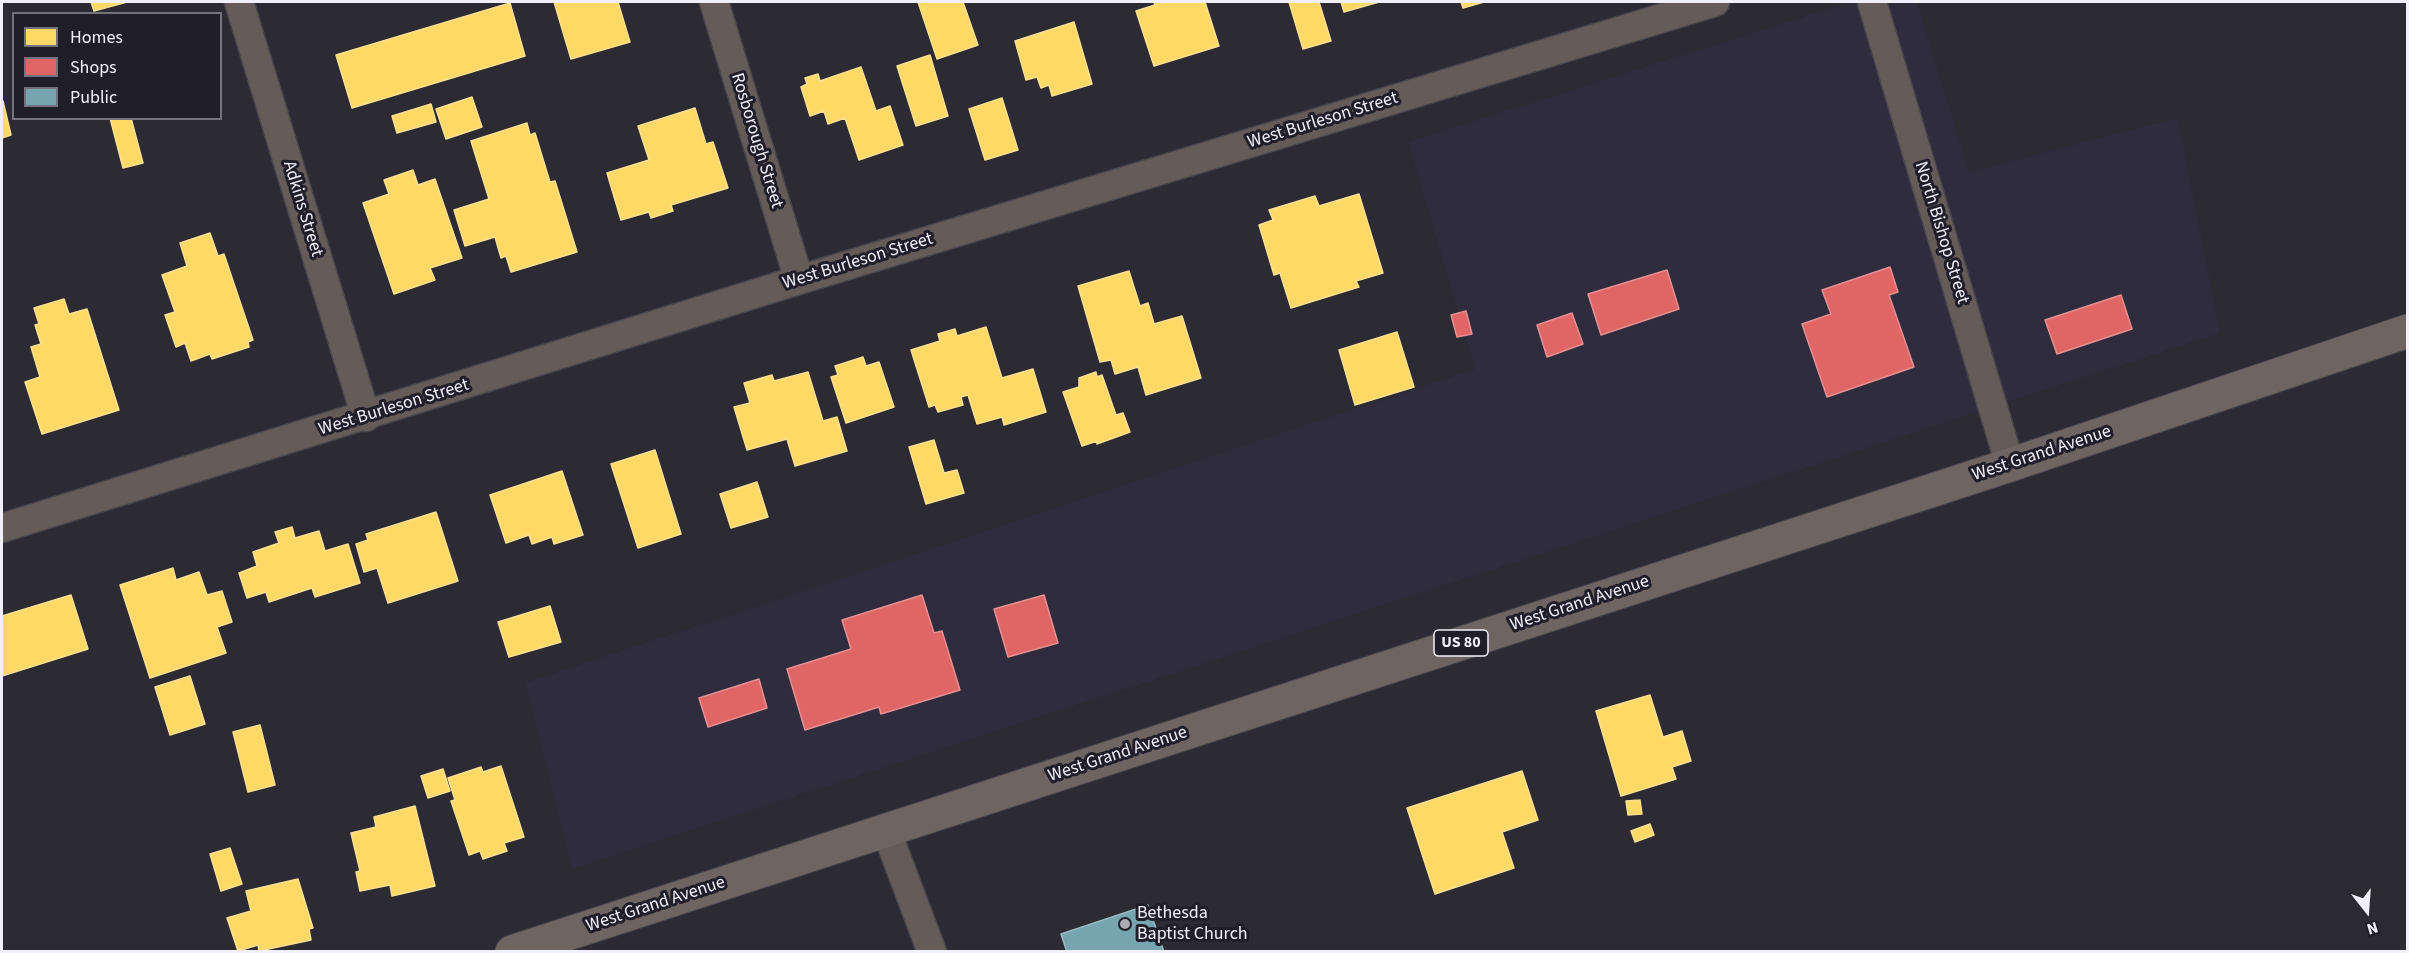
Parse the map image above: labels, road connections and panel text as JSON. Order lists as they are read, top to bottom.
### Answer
{
  "streets": {
    "highway": ["West Grand Avenue", "US 80"],
    "street": [
      "West Burleson Street",
      "Rosborough Street",
      "Adkins Street",
      "North Bishop Street"
    ]
  },
  "crossings": [
    ["West Burleson Street", "Rosborough Street"],
    ["West Burleson Street", "Adkins Street"],
    ["North Bishop Street", "West Grand Avenue"]
  ],
  "places": ["Bethesda Baptist Church"],
  "legend": ["Homes", "Shops", "Public"],
  "north": "bottom"
}
